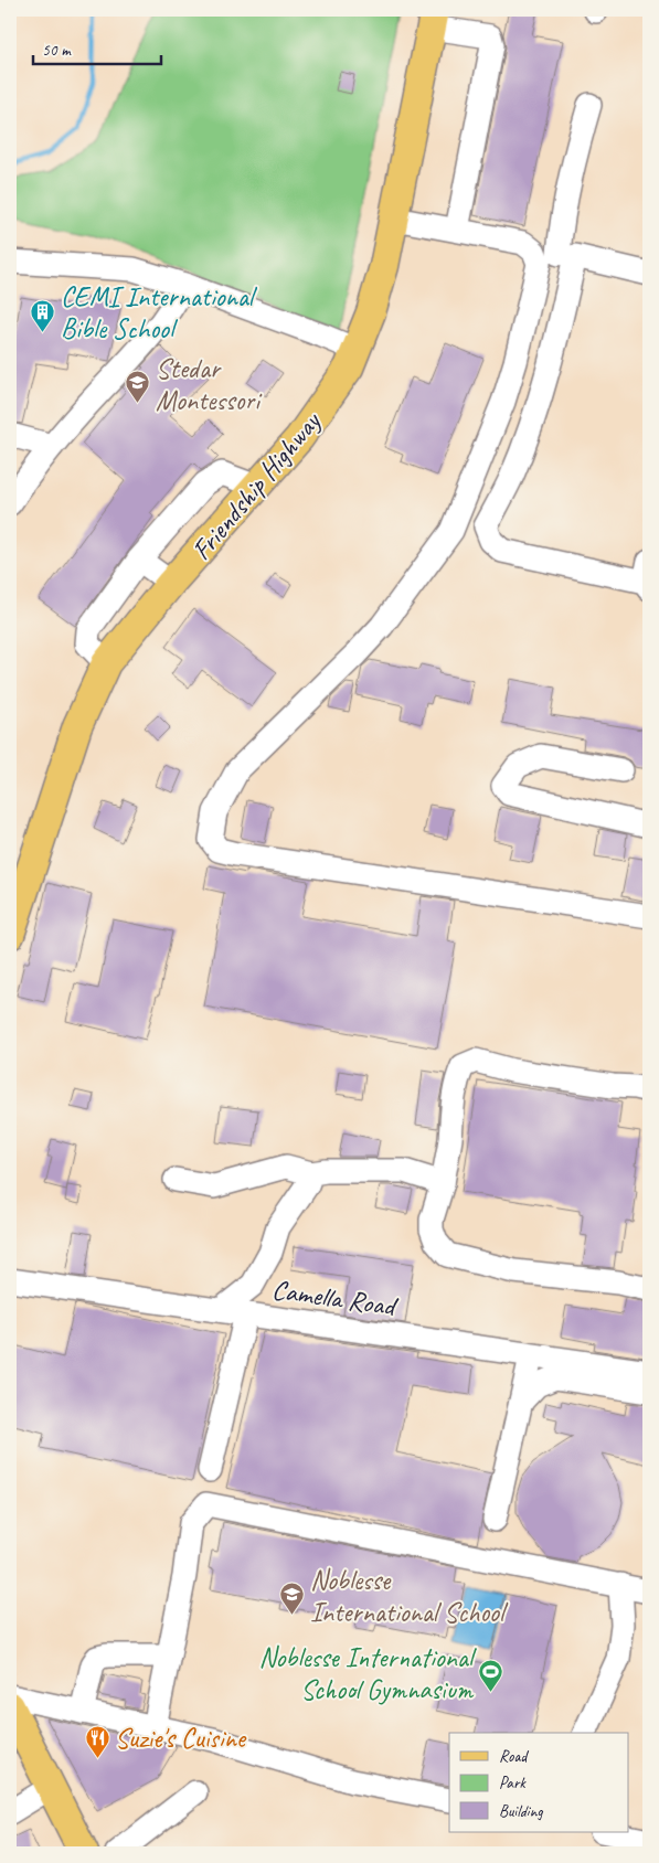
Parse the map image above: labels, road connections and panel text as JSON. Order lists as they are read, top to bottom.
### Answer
{
  "streets": {
    "main road": ["Friendship Highway"],
    "street": ["Camella Road"]
  },
  "places": {
    "building": ["CEMI International Bible School"],
    "school or university": ["Stedar Montessori", "Noblesse International School"],
    "sports": ["Noblesse International School Gymnasium"],
    "restaurant": ["Suzie's Cuisine"]
  },
  "legend": ["Road", "Park", "Building"],
  "scale_bar": "50 m"
}
